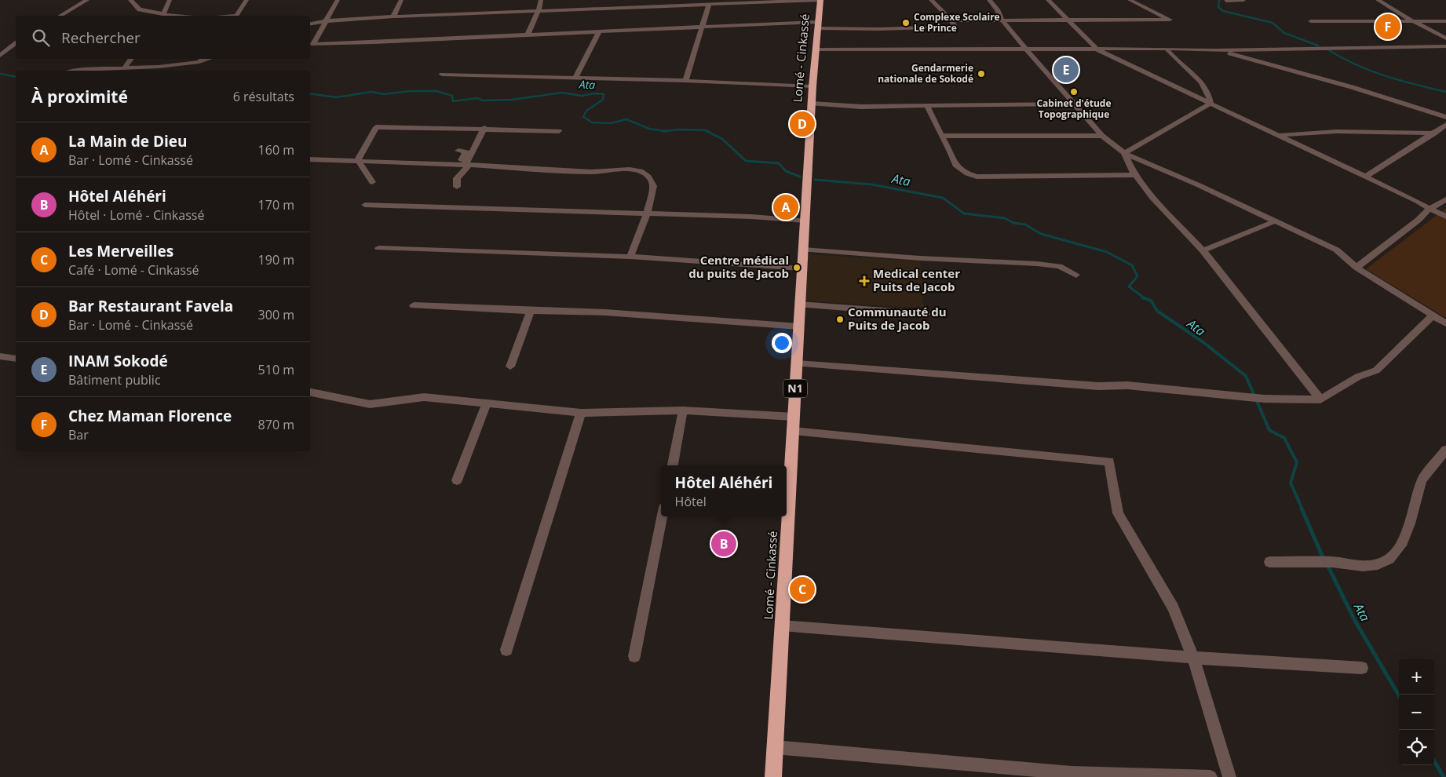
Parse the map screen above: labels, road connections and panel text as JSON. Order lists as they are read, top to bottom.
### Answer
{
  "streets": {
    "highway": ["Lomé - Cinkassé", "N1"]
  },
  "water": ["Ata"],
  "places": {
    "other": [
      "Complexe Scolaire Le Prince",
      "Gendarmerie nationale de Sokodé",
      "Cabinet d'étude Topographique",
      "Centre médical du puits de Jacob",
      "Communauté du Puits de Jacob"
    ],
    "health": ["Medical center Puits de Jacob"]
  },
  "page": {
    "pins": [
      "F",
      "E",
      "D",
      "A",
      "B",
      "C"
    ],
    "search": "Rechercher",
    "heading": ["À proximité", "6 résultats"],
    "list": [
      {
        "mark": "A",
        "name": "La Main de Dieu",
        "note": "Bar · Lomé - Cinkassé",
        "value": "160 m"
      },
      {
        "mark": "B",
        "name": "Hôtel Aléhéri",
        "note": "Hôtel · Lomé - Cinkassé",
        "value": "170 m"
      },
      {
        "mark": "C",
        "name": "Les Merveilles",
        "note": "Café · Lomé - Cinkassé",
        "value": "190 m"
      },
      {
        "mark": "D",
        "name": "Bar Restaurant Favela",
        "note": "Bar · Lomé - Cinkassé",
        "value": "300 m"
      },
      {
        "mark": "E",
        "name": "INAM Sokodé",
        "note": "Bâtiment public",
        "value": "510 m"
      },
      {
        "mark": "F",
        "name": "Chez Maman Florence",
        "note": "Bar",
        "value": "870 m"
      }
    ],
    "popup": ["Hôtel Aléhéri", "Hôtel"],
    "map_buttons": ["+", "−"]
  }
}
